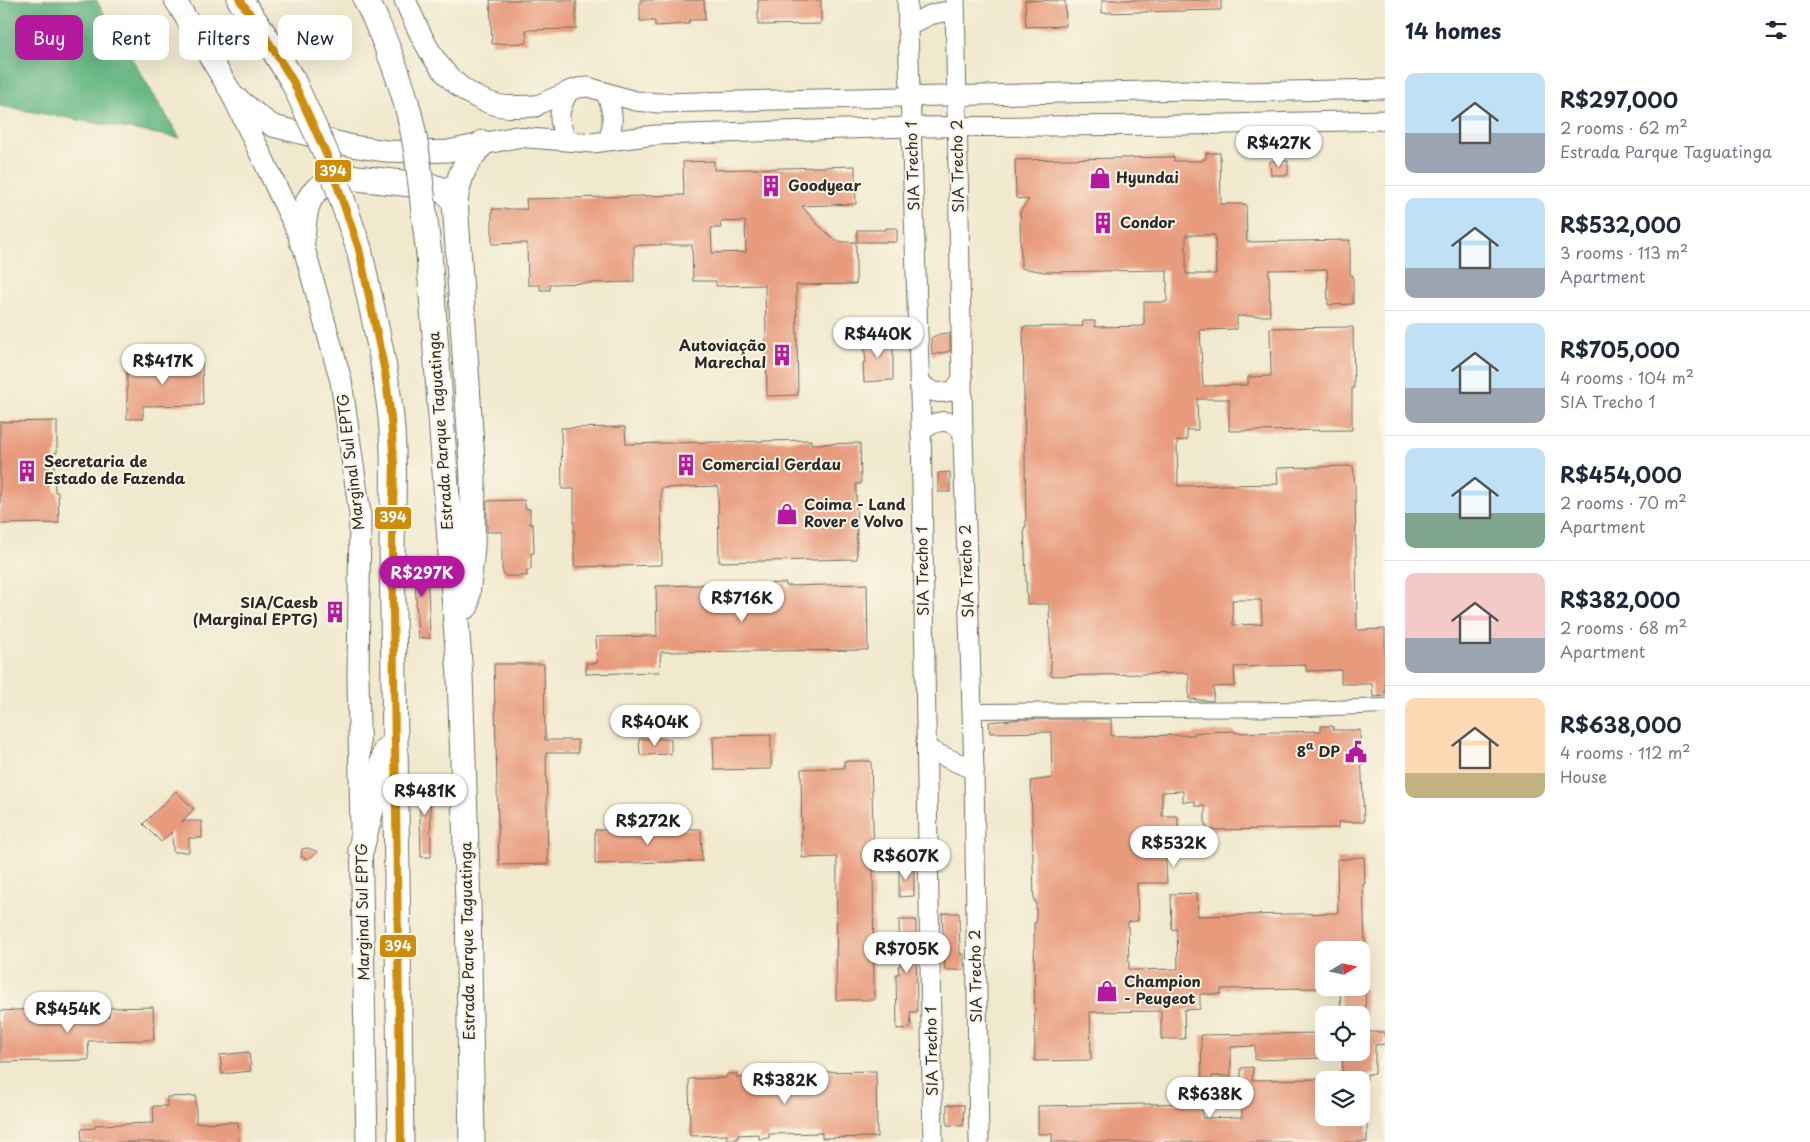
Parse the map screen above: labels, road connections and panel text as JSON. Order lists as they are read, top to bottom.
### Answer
{
  "streets": {
    "highway": ["Estrada Parque Taguatinga"],
    "main road": ["SIA Trecho 1", "SIA Trecho 2", "Marginal Sul EPTG"]
  },
  "places": {
    "shop": ["Hyundai", "Coima - Land Rover e Volvo", "Champion - Peugeot"],
    "building": [
      "Goodyear",
      "Condor",
      "Autoviação Marechal",
      "Comercial Gerdau",
      "Secretaria de Estado de Fazenda",
      "SIA/Caesb (Marginal EPTG)"
    ],
    "public building": ["8ª DP"]
  },
  "lines": ["transit line 394"],
  "north": "right",
  "page": {
    "heading": "14 homes",
    "chip": [
      "Buy",
      "Rent",
      "Filters",
      "New"
    ],
    "list": [
      {
        "name": "R$297,000",
        "note": "2 rooms · 62 m² · Estrada Parque Taguatinga"
      },
      {
        "name": "R$532,000",
        "note": "3 rooms · 113 m² · Apartment"
      },
      {
        "name": "R$705,000",
        "note": "4 rooms · 104 m² · SIA Trecho 1"
      },
      {
        "name": "R$454,000",
        "note": "2 rooms · 70 m² · Apartment"
      },
      {
        "name": "R$382,000",
        "note": "2 rooms · 68 m² · Apartment"
      },
      {
        "name": "R$638,000",
        "note": "4 rooms · 112 m² · House"
      }
    ],
    "price": [
      "R$427K",
      "R$440K",
      "R$417K",
      "R$297K",
      "R$716K",
      "R$404K",
      "R$481K",
      "R$272K",
      "R$532K",
      "R$607K",
      "R$705K",
      "R$454K",
      "R$382K",
      "R$638K"
    ]
  }
}
